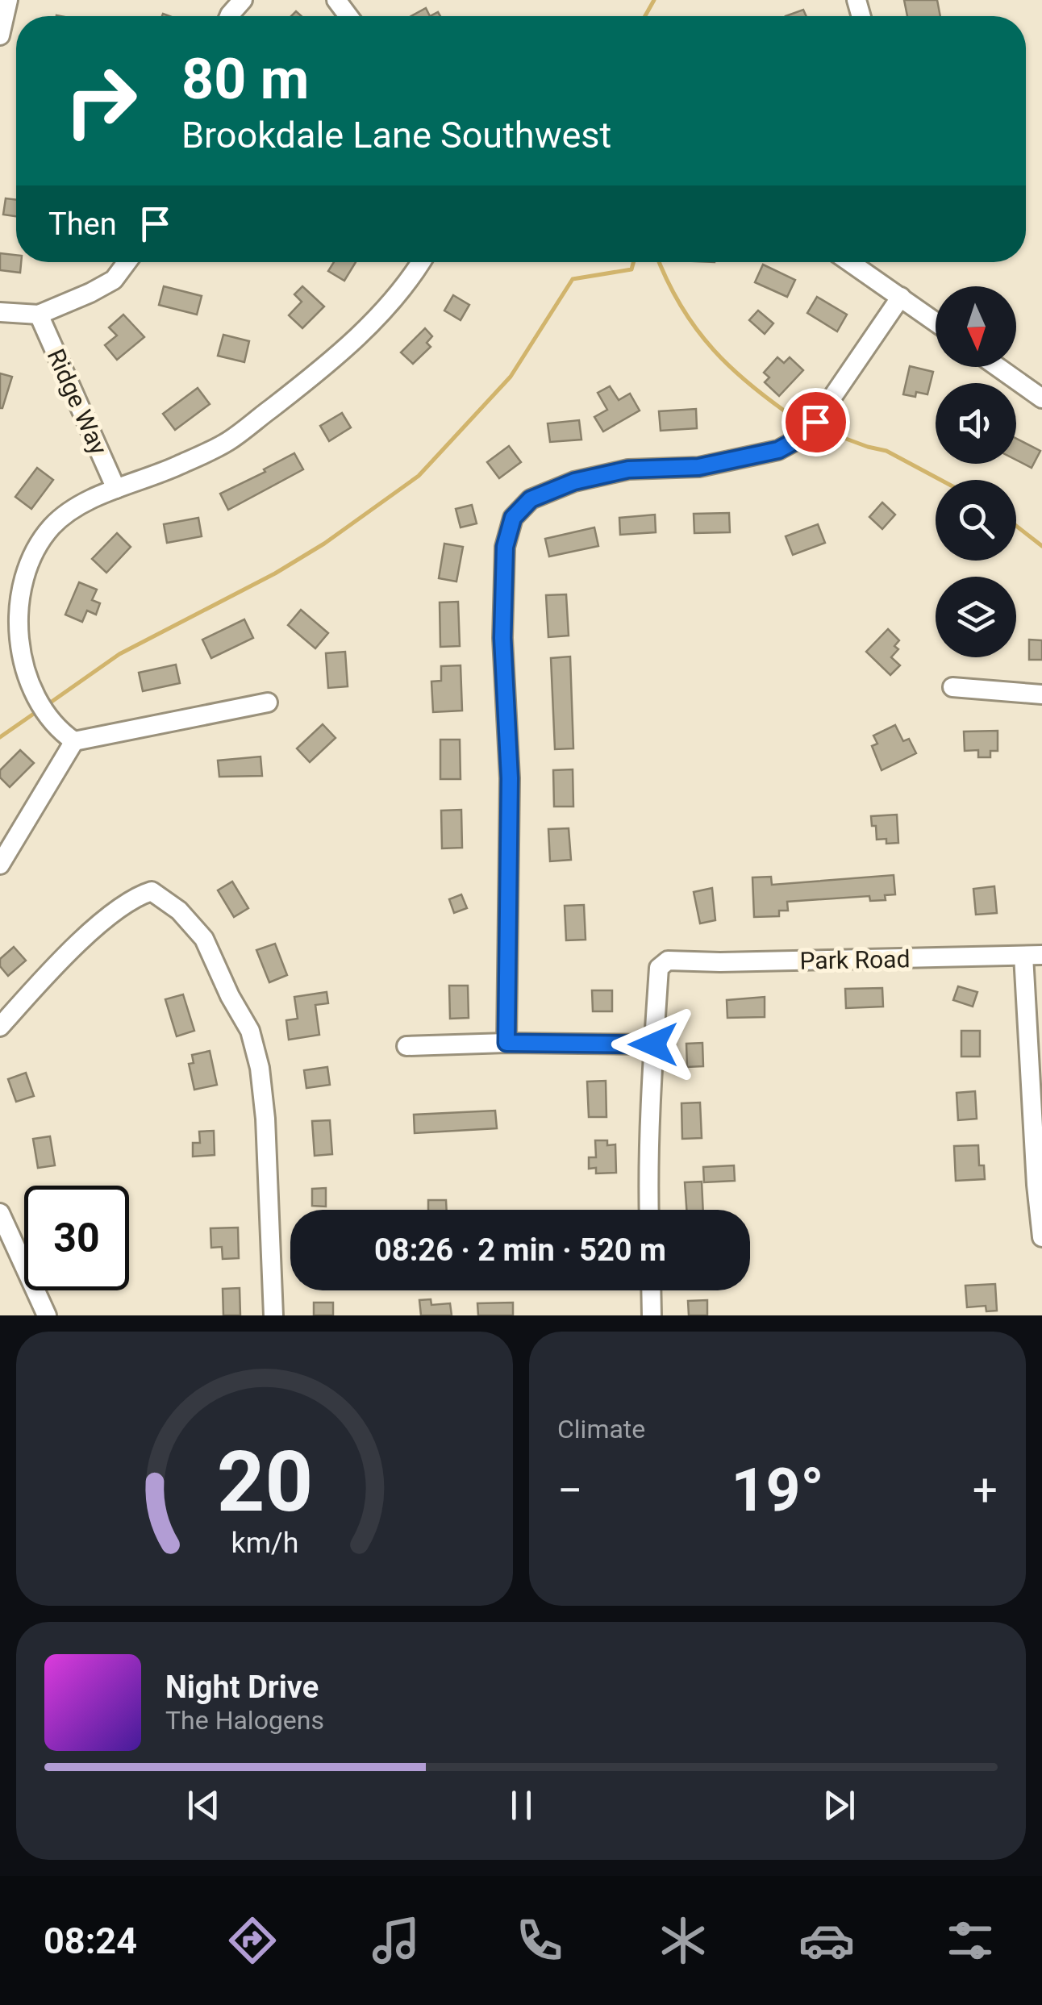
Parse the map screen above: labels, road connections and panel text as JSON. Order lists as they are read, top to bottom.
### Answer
{
  "streets": {
    "street": ["Ridge Way", "Park Road"]
  },
  "north": "bottom",
  "page": {
    "turn": ["80 m", "Brookdale Lane Southwest"],
    "then": "Then",
    "limit": "30",
    "trip": "08:26 · 2 min · 520 m",
    "tile": "Climate",
    "heat": ["−", "19°", "+"],
    "song": ["Night Drive", "The Halogens"],
    "tabs": "08:24",
    "gauge": ["20", "km/h"]
  }
}
